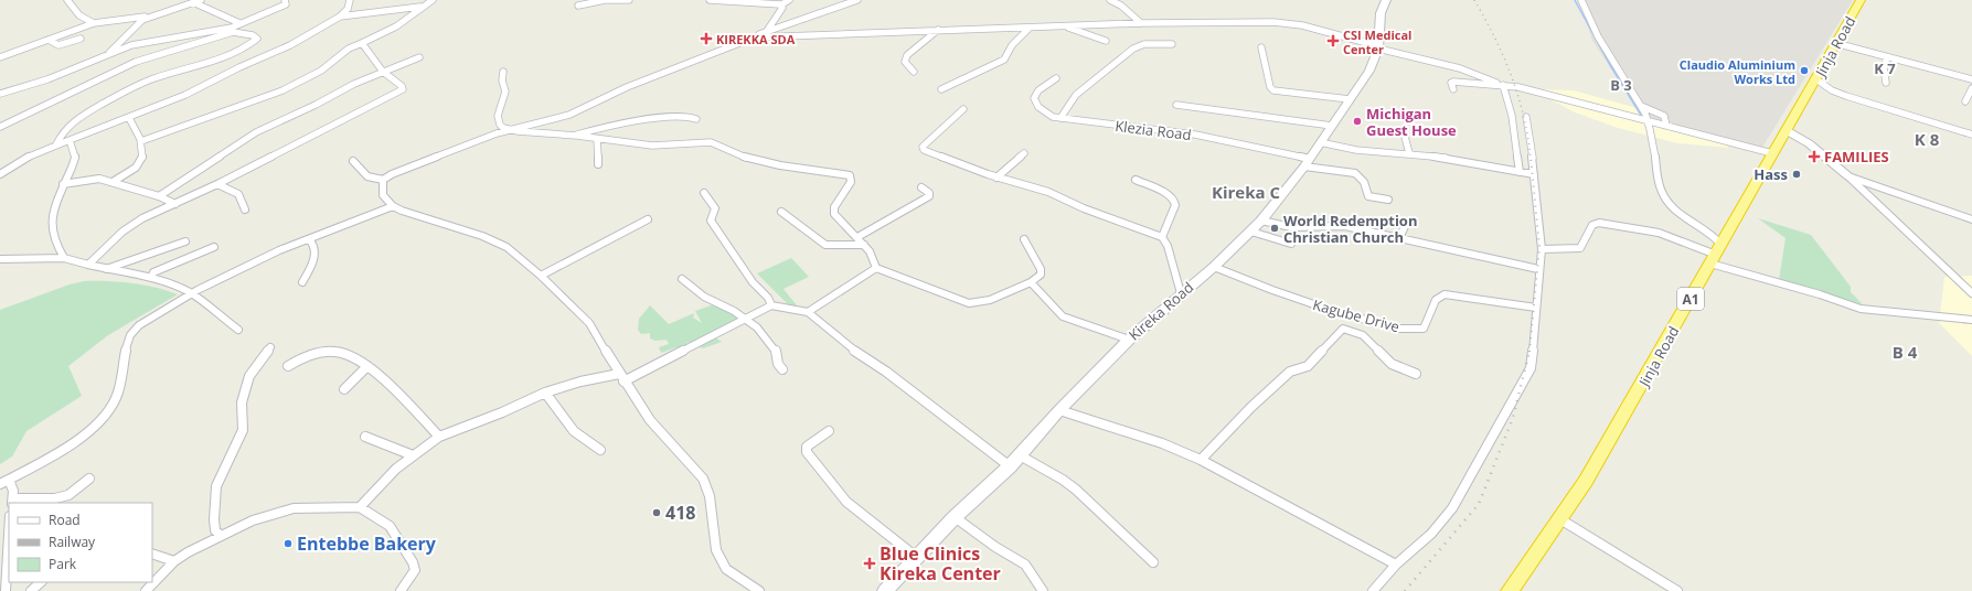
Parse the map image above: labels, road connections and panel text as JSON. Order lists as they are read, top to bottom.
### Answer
{
  "streets": {
    "highway": ["Jinja Road", "A1"],
    "main road": ["Kireka Road"],
    "street": ["Klezia Road", "Kagube Drive"]
  },
  "crossings": [
    ["Klezia Road", "Kireka Road"],
    ["Kireka Road", "Kagube Drive"]
  ],
  "districts": [
    "K 7",
    "B 3",
    "K 8",
    "Kireka C",
    "B 4"
  ],
  "places": {
    "health": [
      "KIREKKA SDA",
      "CSI Medical Center",
      "FAMILIES",
      "Blue Clinics Kireka Center"
    ],
    "other": [
      "Claudio Aluminium Works Ltd",
      "Michigan Guest House",
      "Hass",
      "World Redemption Christian Church",
      "418",
      "Entebbe Bakery"
    ]
  },
  "legend": ["Road", "Railway", "Park"]
}
